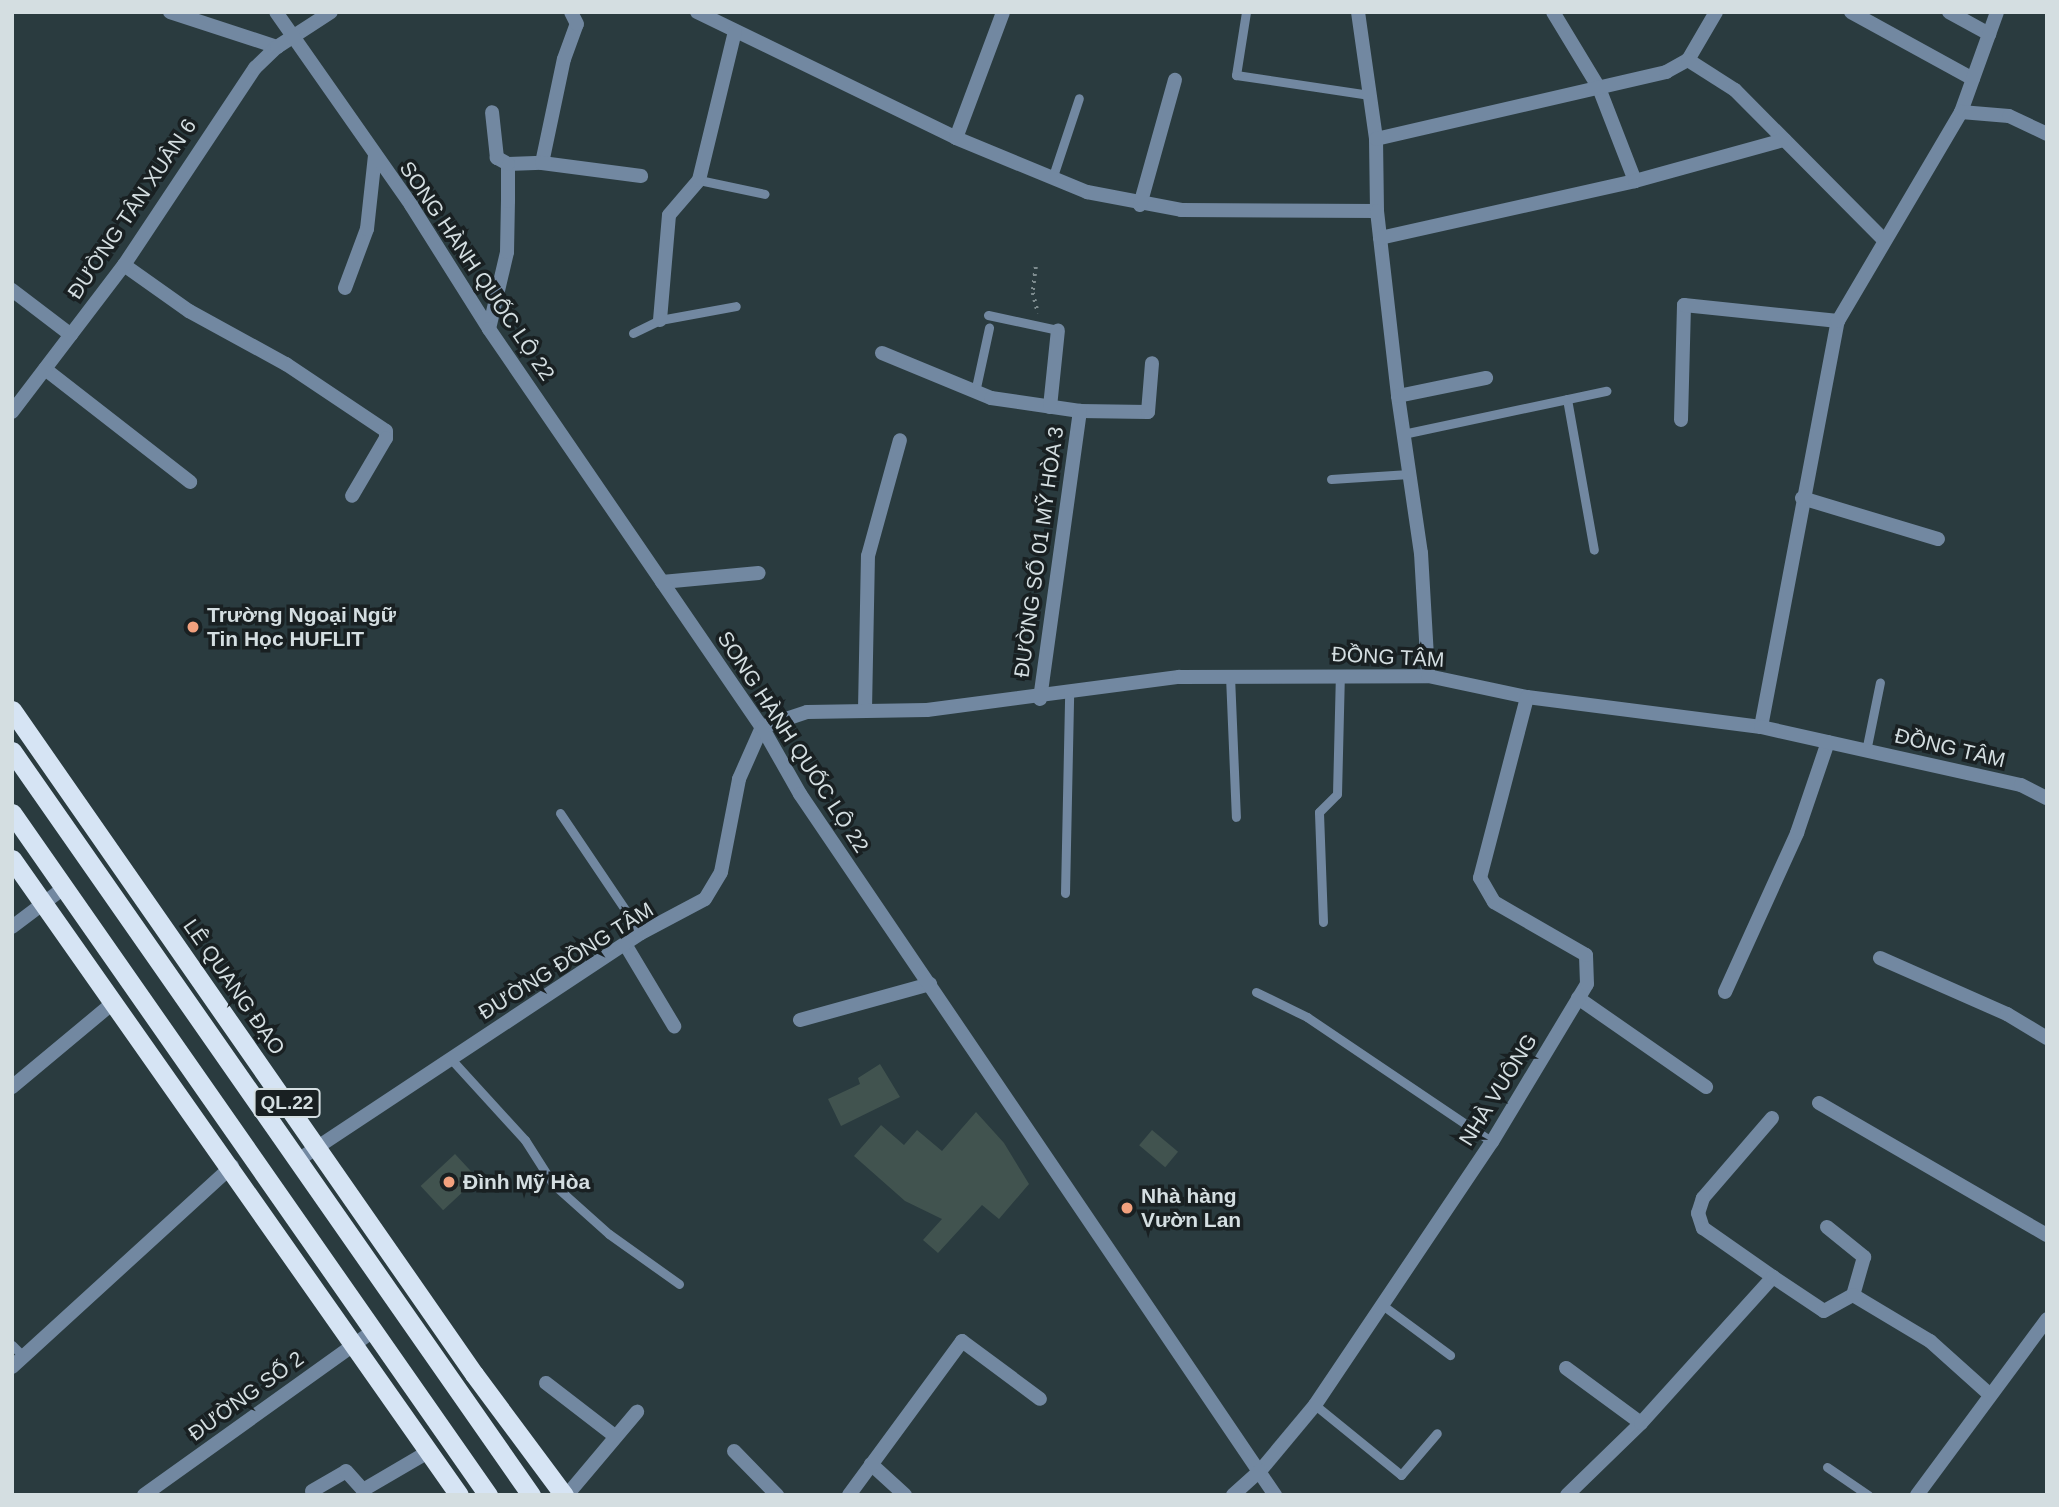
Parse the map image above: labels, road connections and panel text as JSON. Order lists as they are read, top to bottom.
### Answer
{
  "streets": {
    "highway": ["LÊ QUANG ĐẠO", "QL.22"],
    "street": [
      "ĐƯỜNG TÂN XUÂN 6",
      "SONG HÀNH QUỐC LỘ 22",
      "ĐƯỜNG SỐ 01 MỸ HÒA 3",
      "ĐỒNG TÂM",
      "ĐƯỜNG ĐỒNG TÂM",
      "NHÀ VUÔNG",
      "ĐƯỜNG SỐ 2"
    ]
  },
  "crossings": [
    ["ĐƯỜNG TÂN XUÂN 6", "SONG HÀNH QUỐC LỘ 22"],
    ["SONG HÀNH QUỐC LỘ 22", "ĐỒNG TÂM"],
    ["SONG HÀNH QUỐC LỘ 22", "ĐƯỜNG ĐỒNG TÂM"],
    ["SONG HÀNH QUỐC LỘ 22", "NHÀ VUÔNG"],
    ["ĐƯỜNG SỐ 01 MỸ HÒA 3", "ĐỒNG TÂM"],
    ["ĐỒNG TÂM", "ĐƯỜNG ĐỒNG TÂM"],
    ["ĐỒNG TÂM", "NHÀ VUÔNG"],
    ["ĐƯỜNG ĐỒNG TÂM", "LÊ QUANG ĐẠO"],
    ["ĐƯỜNG ĐỒNG TÂM", "QL.22"],
    ["QL.22", "ĐƯỜNG SỐ 2"]
  ],
  "places": ["Trường Ngoại Ngữ Tin Học HUFLIT", "Đình Mỹ Hòa", "Nhà hàng Vườn Lan"]
}
